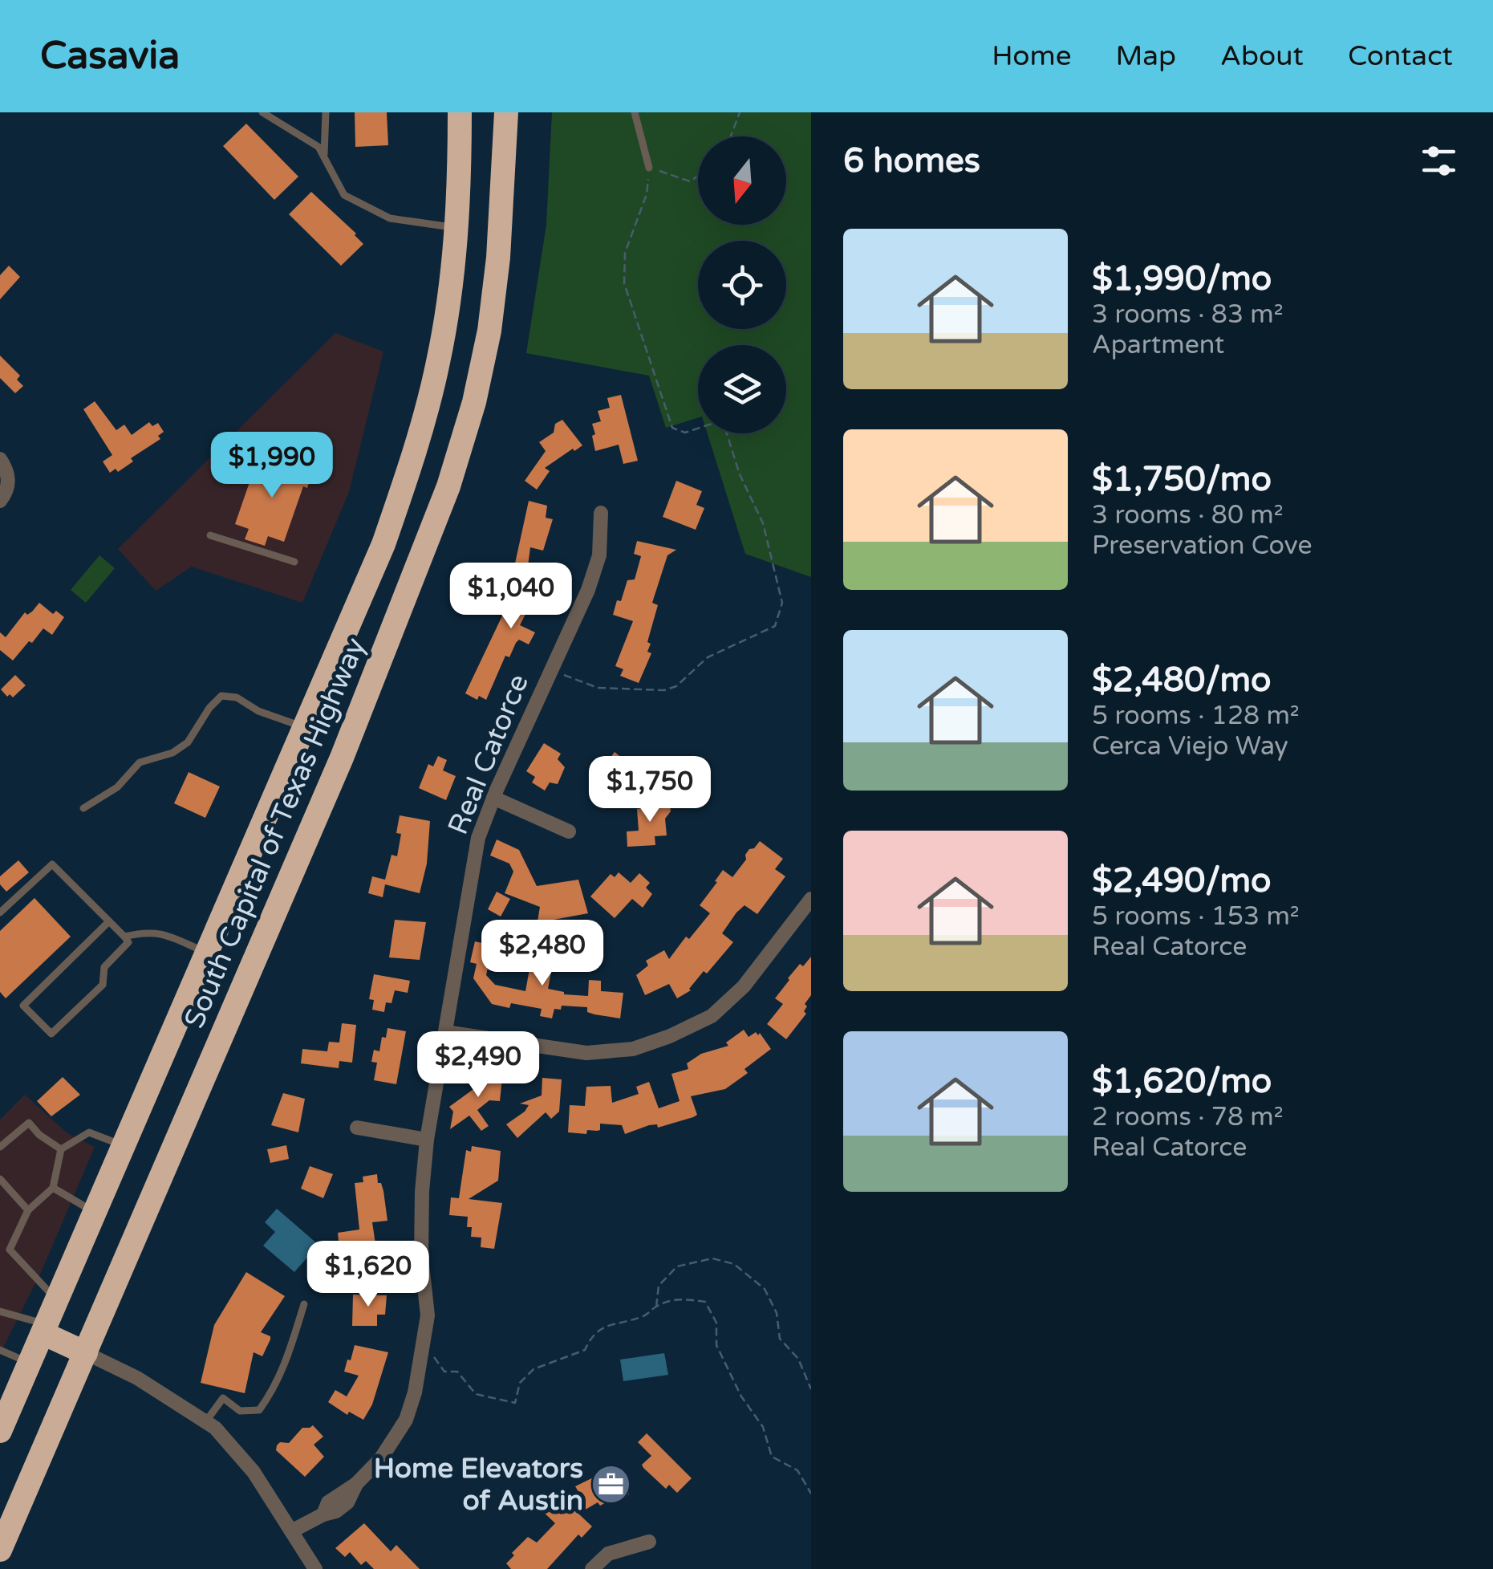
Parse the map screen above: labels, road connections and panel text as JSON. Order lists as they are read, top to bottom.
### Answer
{
  "streets": {
    "highway": ["South Capital of Texas Highway"],
    "street": ["Real Catorce"]
  },
  "places": {
    "office": ["Home Elevators of Austin"]
  },
  "north": "bottom",
  "page": {
    "header": "Casavia",
    "nav": [
      "Home",
      "Map",
      "About",
      "Contact"
    ],
    "heading": "6 homes",
    "list": [
      {
        "name": "$1,990/mo",
        "note": "3 rooms · 83 m² · Apartment"
      },
      {
        "name": "$1,750/mo",
        "note": "3 rooms · 80 m² · Preservation Cove"
      },
      {
        "name": "$2,480/mo",
        "note": "5 rooms · 128 m² · Cerca Viejo Way"
      },
      {
        "name": "$2,490/mo",
        "note": "5 rooms · 153 m² · Real Catorce"
      },
      {
        "name": "$1,620/mo",
        "note": "2 rooms · 78 m² · Real Catorce"
      }
    ],
    "price": [
      "$1,990",
      "$1,040",
      "$1,750",
      "$2,480",
      "$2,490",
      "$1,620"
    ]
  }
}
